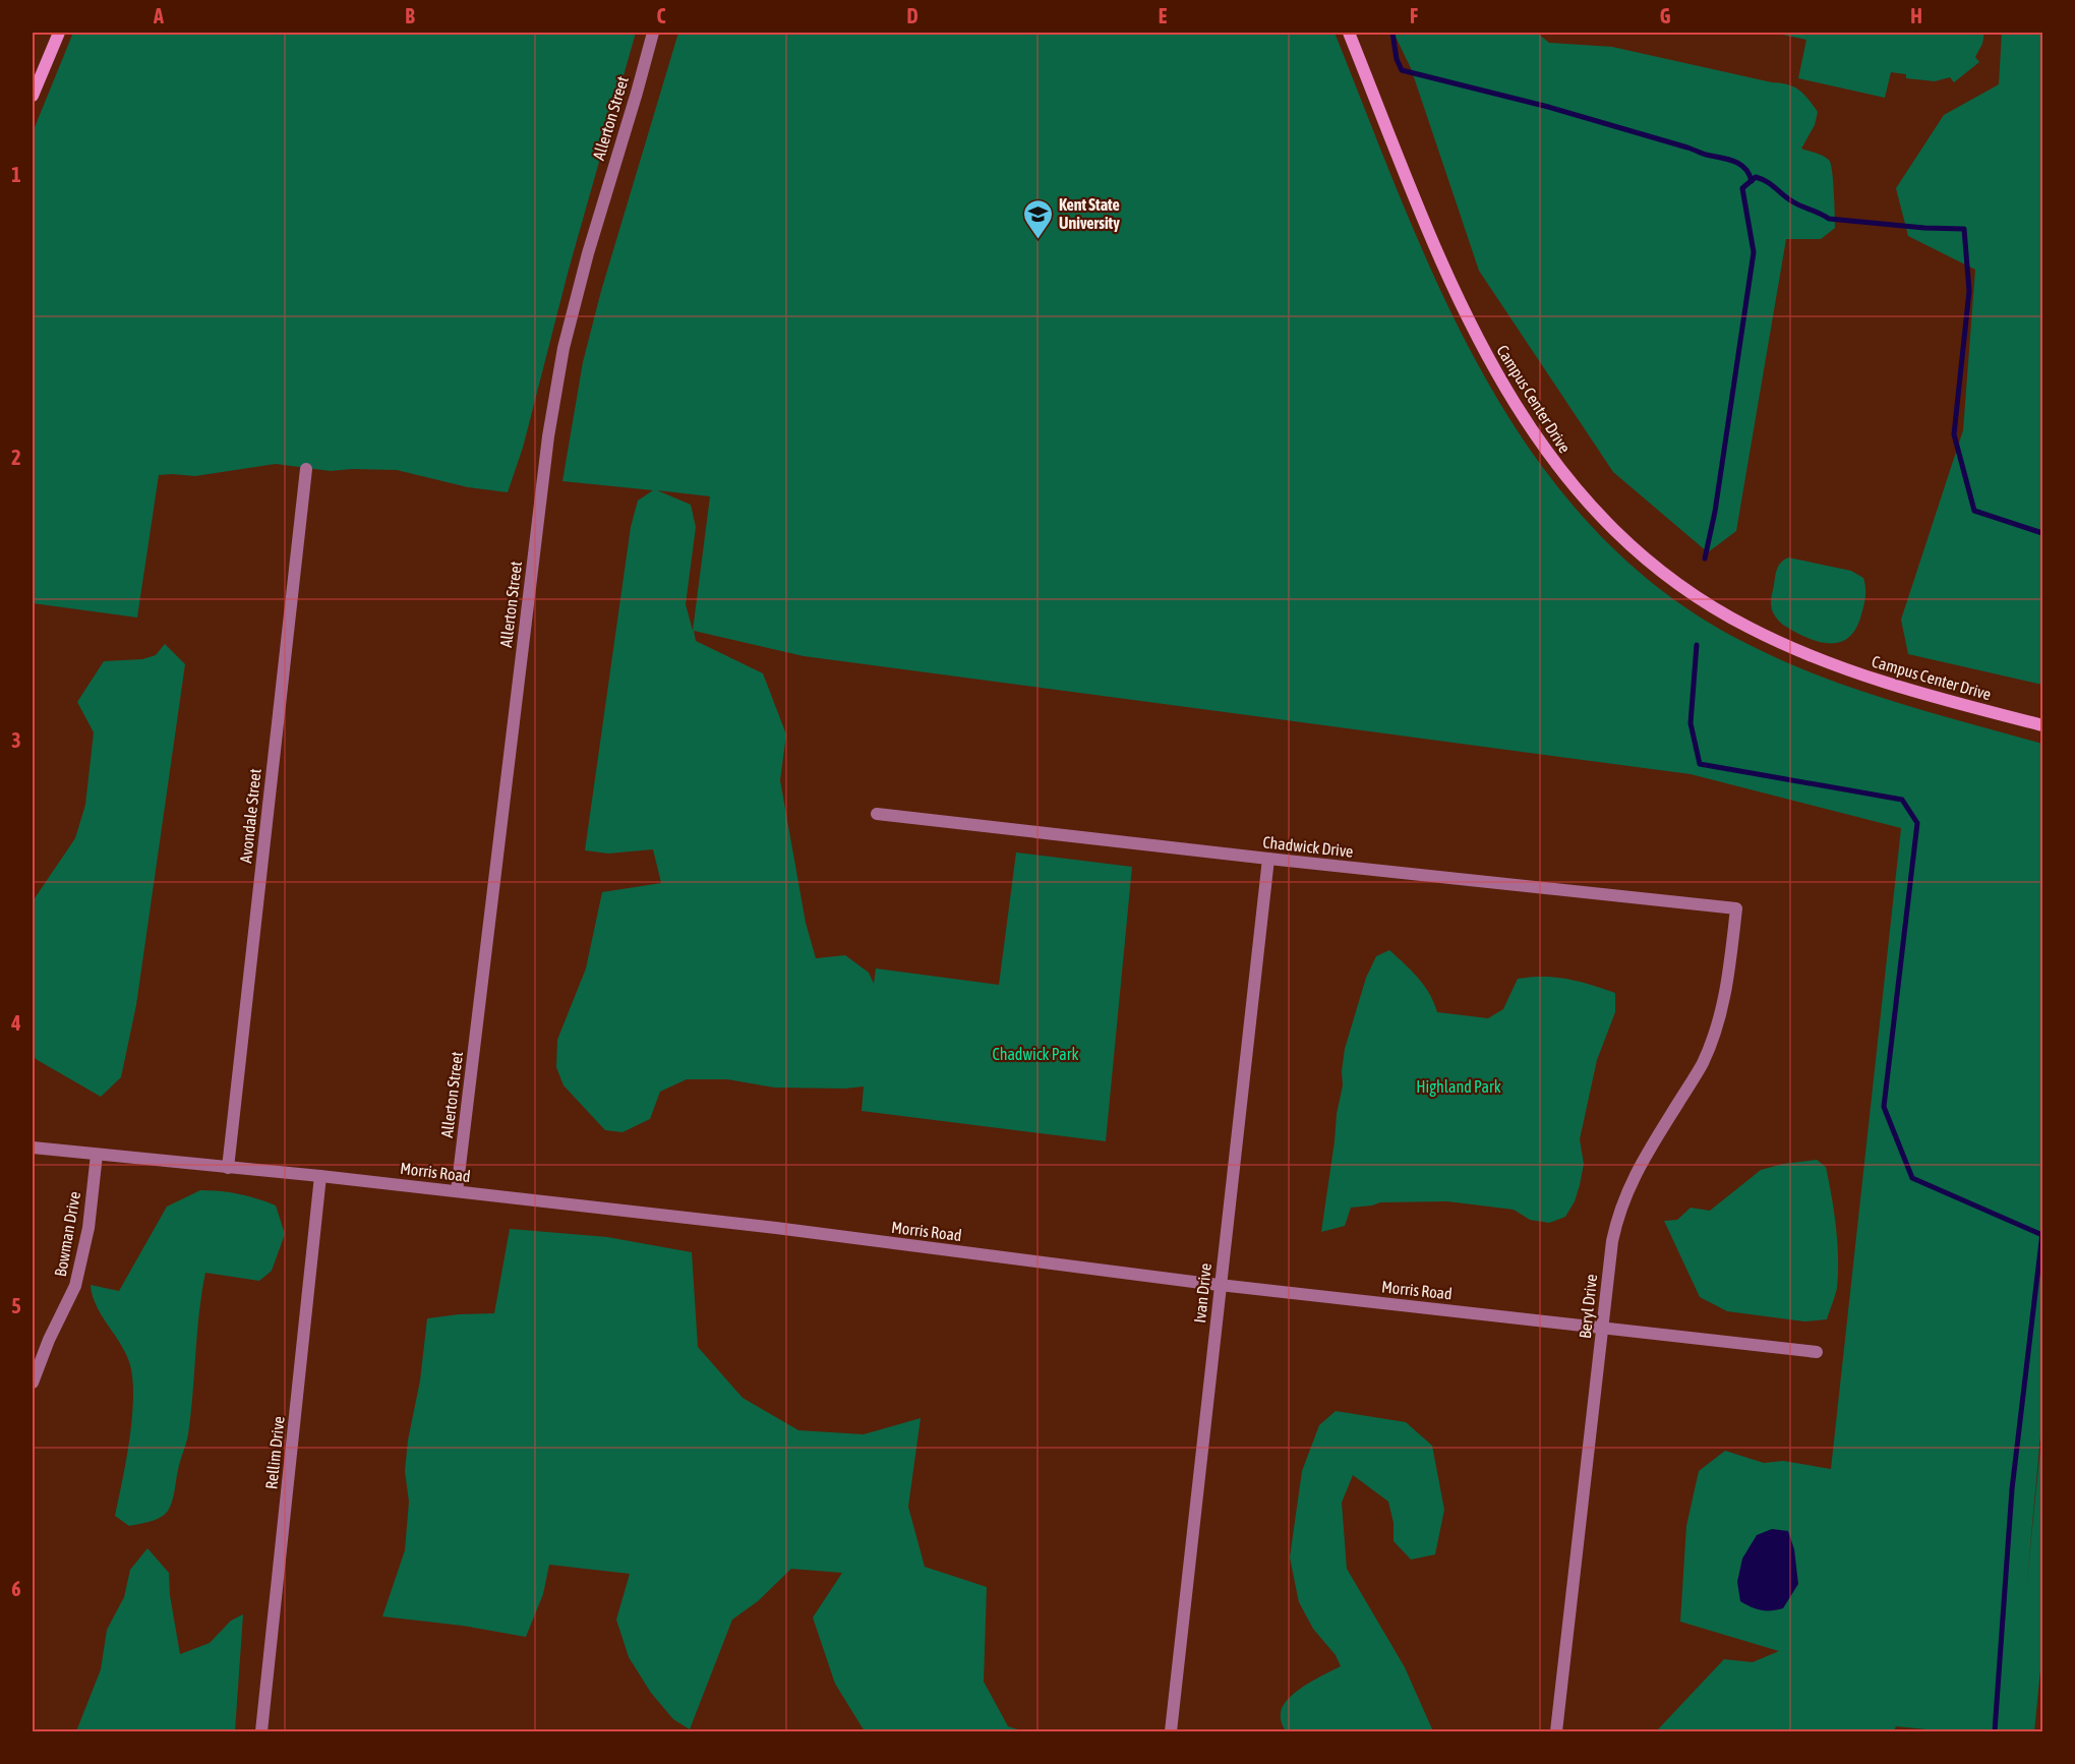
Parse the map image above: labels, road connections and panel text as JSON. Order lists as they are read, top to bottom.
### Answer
{
  "streets": {
    "street": [
      "Allerton Street",
      "Campus Center Drive",
      "Avondale Street",
      "Chadwick Drive",
      "Morris Road",
      "Bowman Drive",
      "Ivan Drive",
      "Beryl Drive",
      "Rellim Drive"
    ]
  },
  "crossings": [
    ["Allerton Street", "Morris Road"],
    ["Avondale Street", "Morris Road"],
    ["Chadwick Drive", "Ivan Drive"],
    ["Chadwick Drive", "Beryl Drive"],
    ["Morris Road", "Bowman Drive"],
    ["Morris Road", "Ivan Drive"],
    ["Morris Road", "Beryl Drive"],
    ["Morris Road", "Rellim Drive"]
  ],
  "parks": ["Chadwick Park", "Highland Park"],
  "places": {
    "school or university": ["Kent State University"]
  },
  "grid": {
    "columns": [
      "A",
      "B",
      "C",
      "D",
      "E",
      "F",
      "G",
      "H"
    ],
    "rows": [
      "1",
      "2",
      "3",
      "4",
      "5",
      "6"
    ]
  }
}
